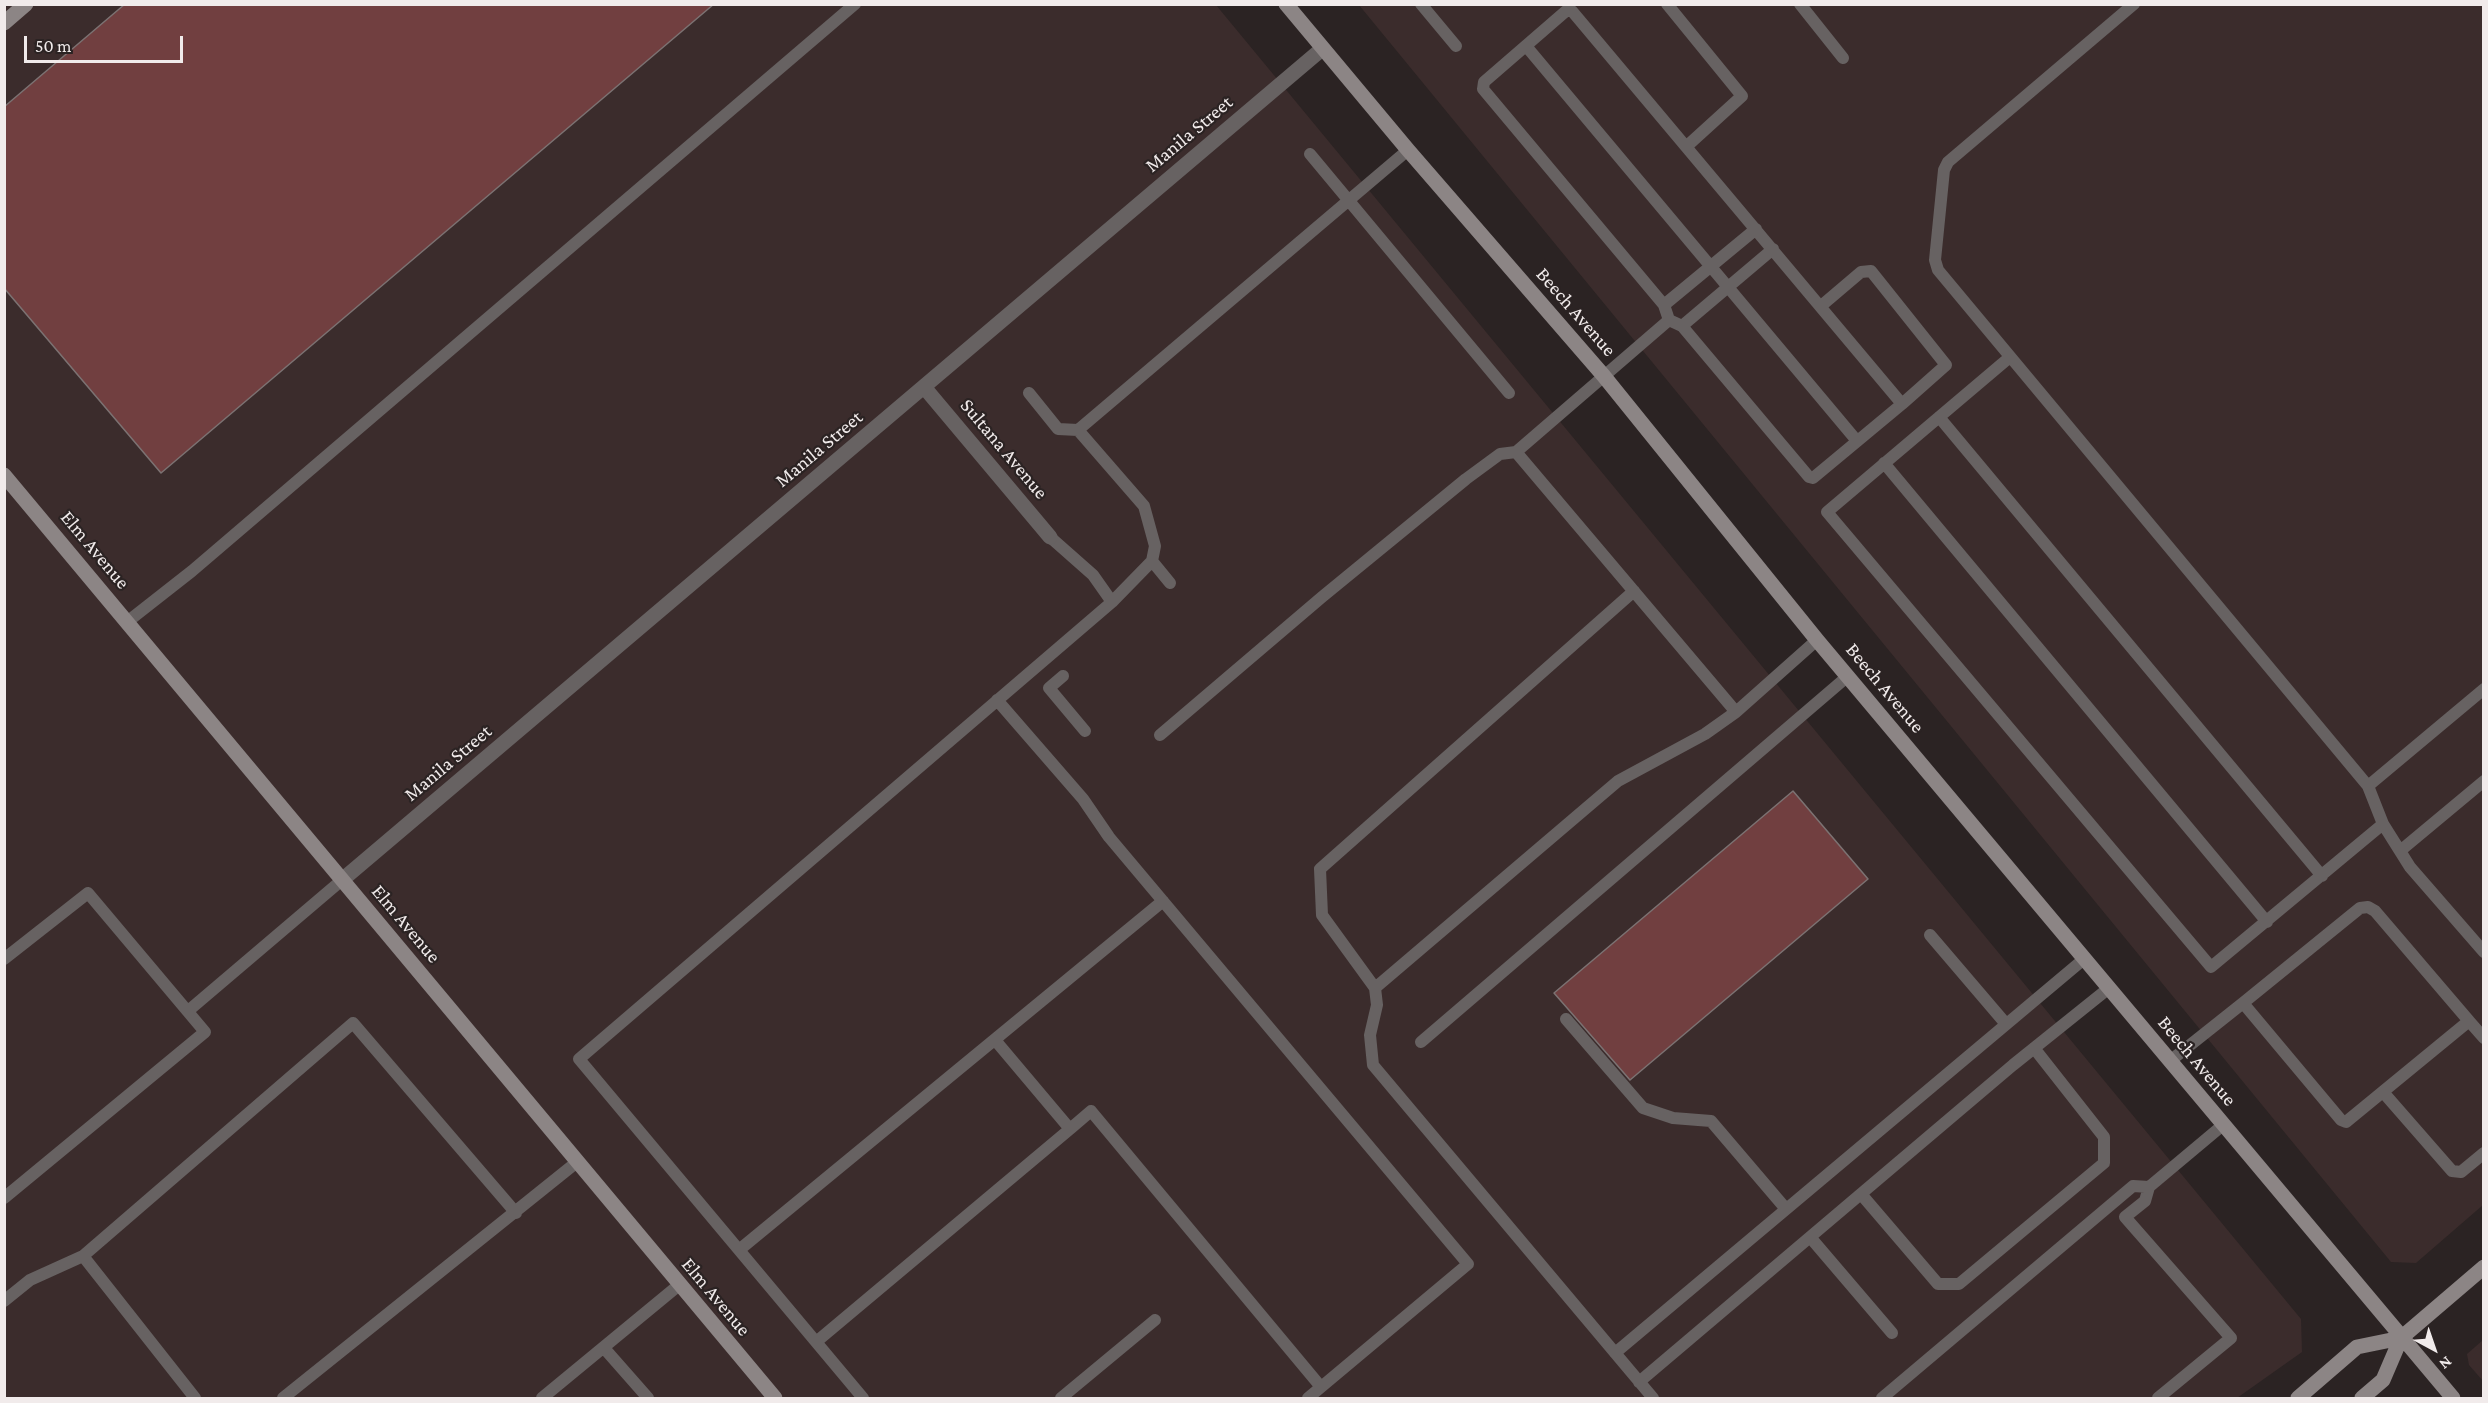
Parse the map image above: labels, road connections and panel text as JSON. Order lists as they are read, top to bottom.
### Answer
{
  "streets": {
    "main road": ["Beech Avenue", "Elm Avenue"],
    "street": ["Manila Street", "Sultana Avenue"]
  },
  "crossings": [
    ["Manila Street", "Beech Avenue"],
    ["Manila Street", "Sultana Avenue"],
    ["Manila Street", "Elm Avenue"]
  ],
  "scale_bar": "50 m",
  "north": "bottom right"
}
